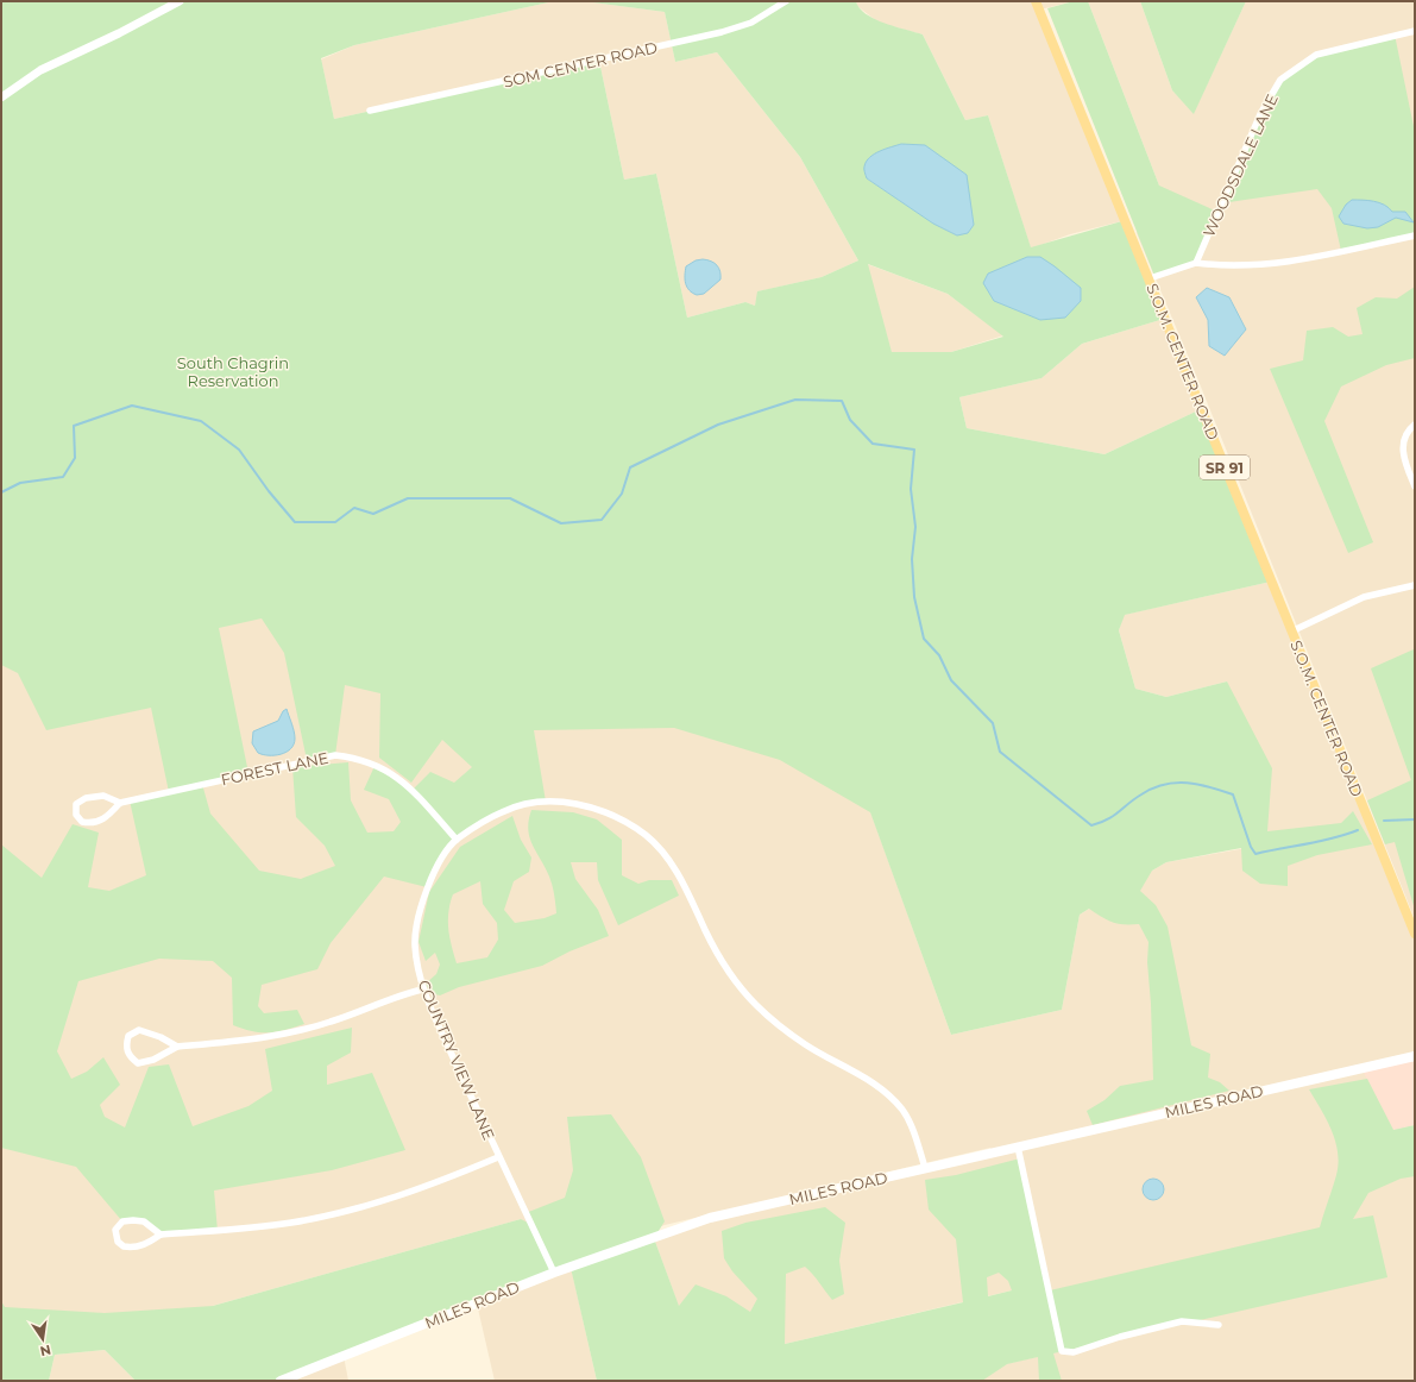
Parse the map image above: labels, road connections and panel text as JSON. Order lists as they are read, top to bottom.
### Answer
{
  "streets": {
    "main road": ["S.O.M. CENTER ROAD", "SR 91", "MILES ROAD"],
    "street": [
      "SOM CENTER ROAD",
      "WOODSDALE LANE",
      "FOREST LANE",
      "COUNTRY VIEW LANE"
    ]
  },
  "crossings": [
    ["FOREST LANE", "COUNTRY VIEW LANE"],
    ["COUNTRY VIEW LANE", "MILES ROAD"]
  ],
  "parks": ["South Chagrin Reservation"],
  "north": "bottom"
}
